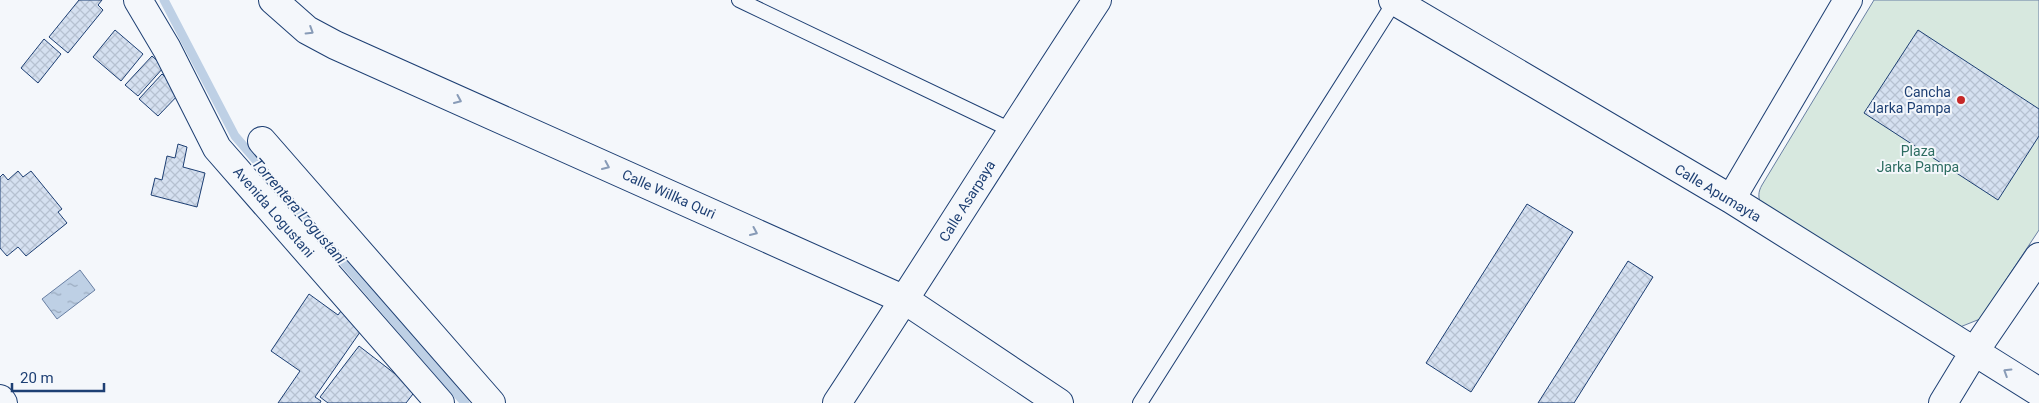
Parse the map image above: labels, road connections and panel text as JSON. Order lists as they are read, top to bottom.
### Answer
{
  "streets": {
    "street": [
      "Calle Apumayta",
      "Calle Willka Quri",
      "Calle Asarpaya",
      "Avenida Logustani"
    ]
  },
  "crossings": [
    ["Calle Willka Quri", "Calle Asarpaya"]
  ],
  "water": ["Torrentera Logustani"],
  "parks": ["Plaza Jarka Pampa"],
  "places": ["Cancha Jarka Pampa"],
  "scale_bar": "20 m"
}
